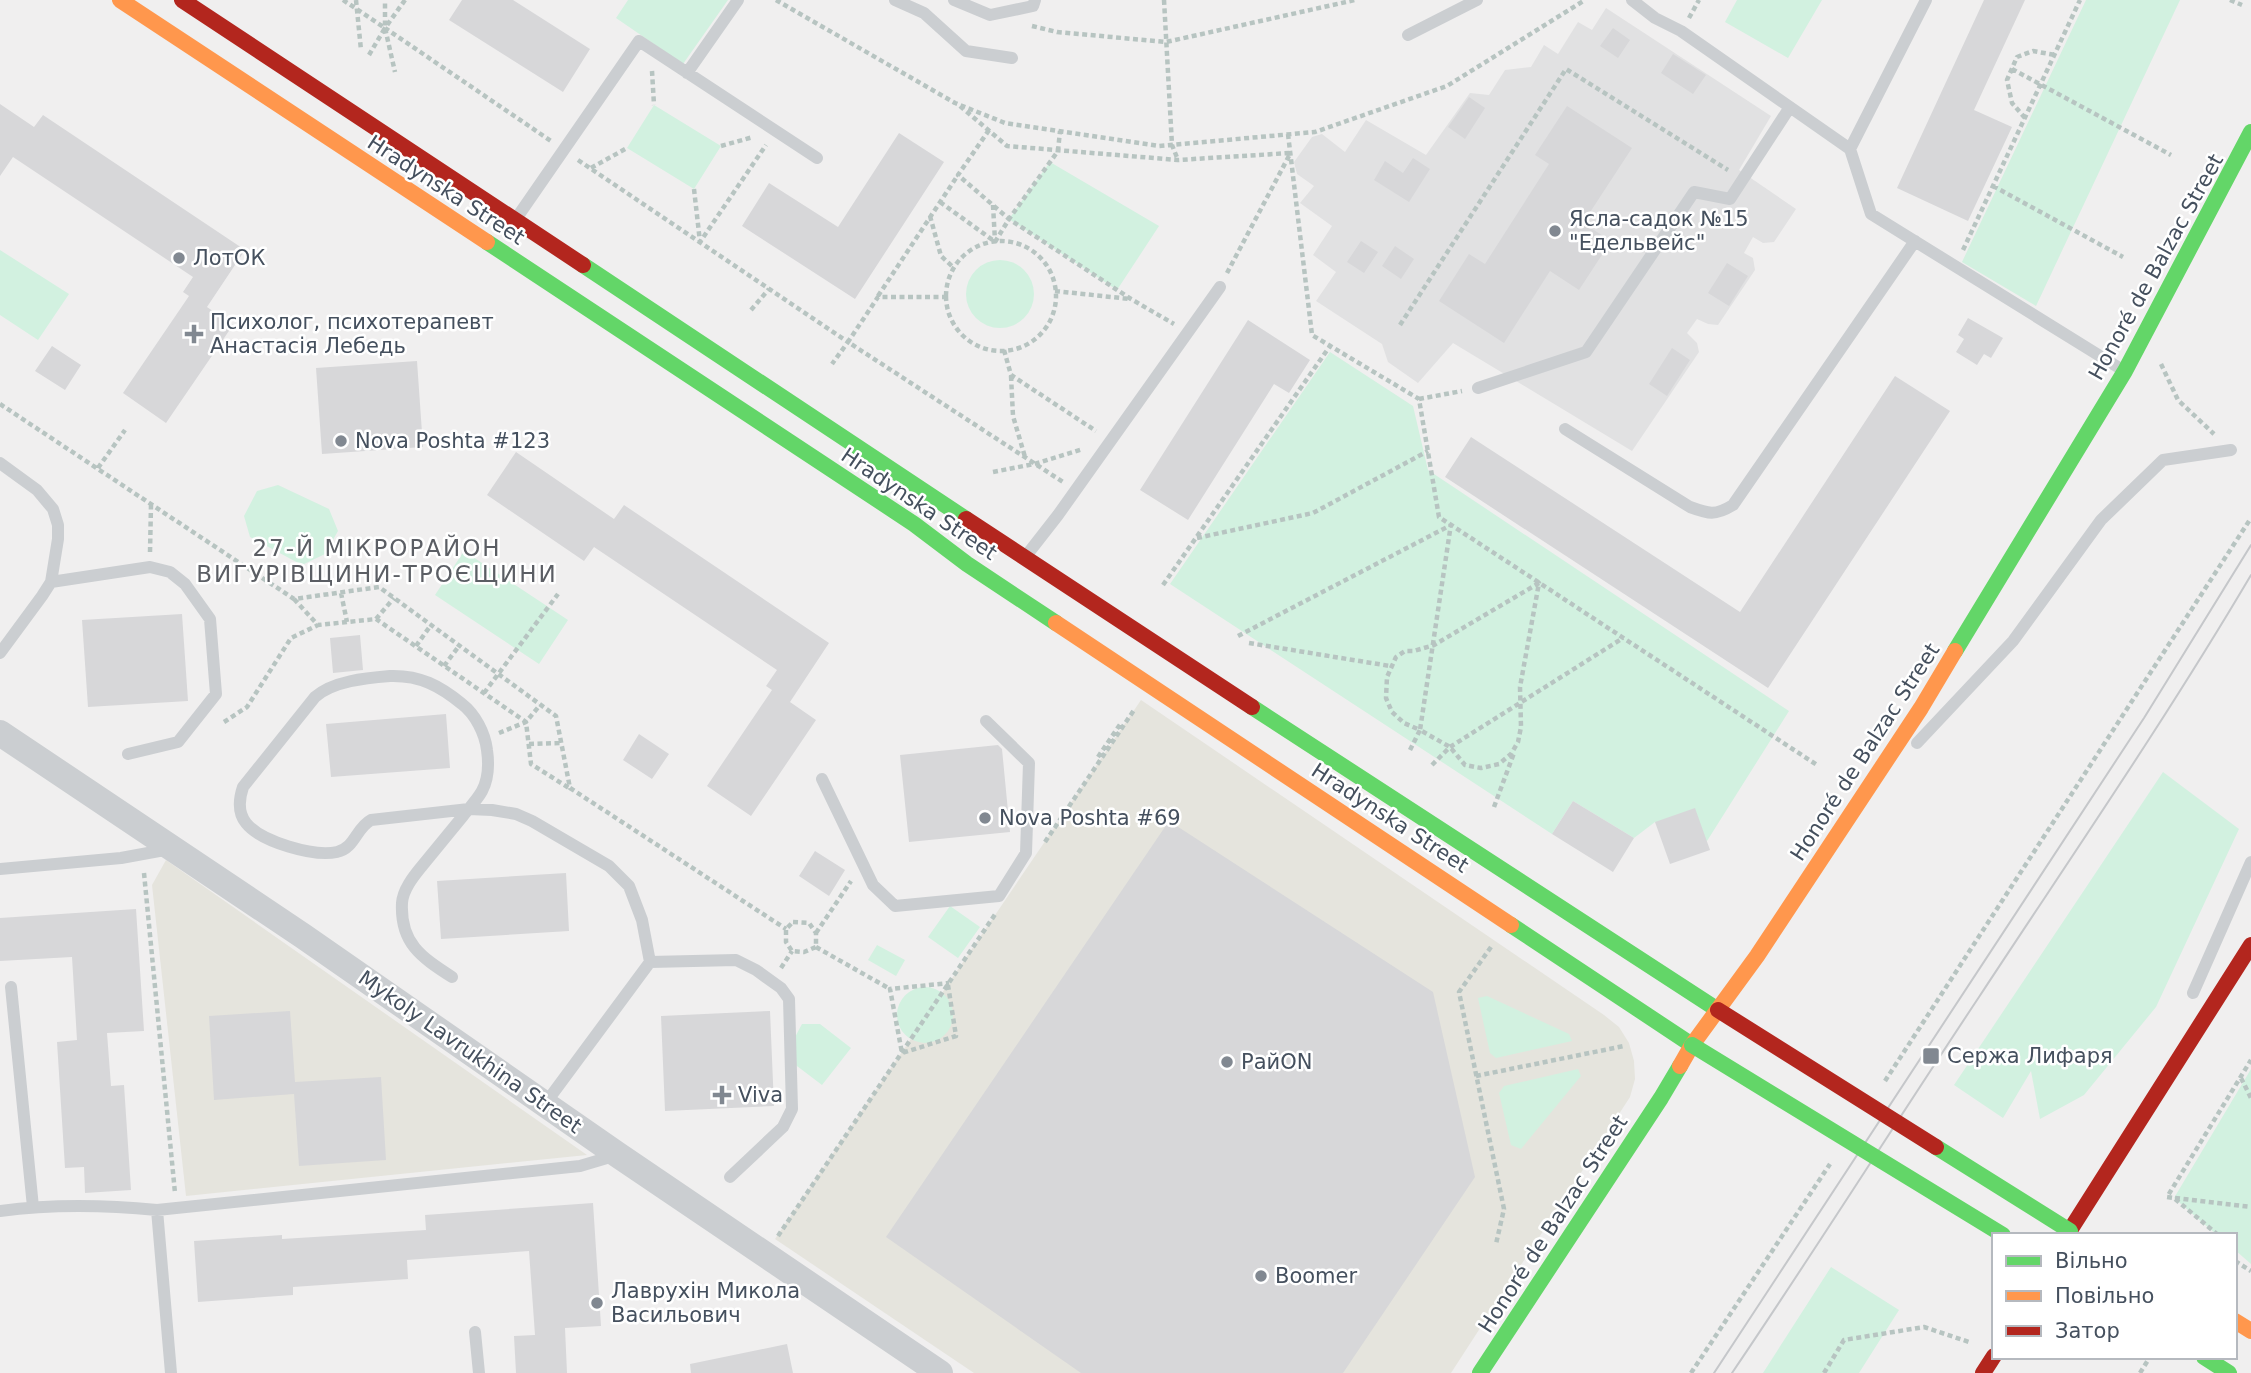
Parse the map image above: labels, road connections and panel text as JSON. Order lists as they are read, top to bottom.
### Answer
{
  "streets": {
    "street": ["Hradynska Street", "Honoré de Balzac Street", "Mykoly Lavrukhina Street"]
  },
  "crossings": [
    ["Hradynska Street", "Honoré de Balzac Street"]
  ],
  "districts": ["27-Й МІКРОРАЙОН ВИГУРІВЩИНИ-ТРОЄЩИНИ"],
  "places": {
    "other": [
      "Ясла-садок №15 \"Едельвейс\"",
      "ЛотОК",
      "Nova Poshta #123",
      "Nova Poshta #69",
      "РайON",
      "Boomer",
      "Лаврухін Микола Васильович"
    ],
    "health": ["Психолог, психотерапевт Анастасія Лебедь", "Viva"],
    "transit": ["Сержа Лифаря"]
  },
  "legend": ["Вільно", "Повільно", "Затор"]
}
